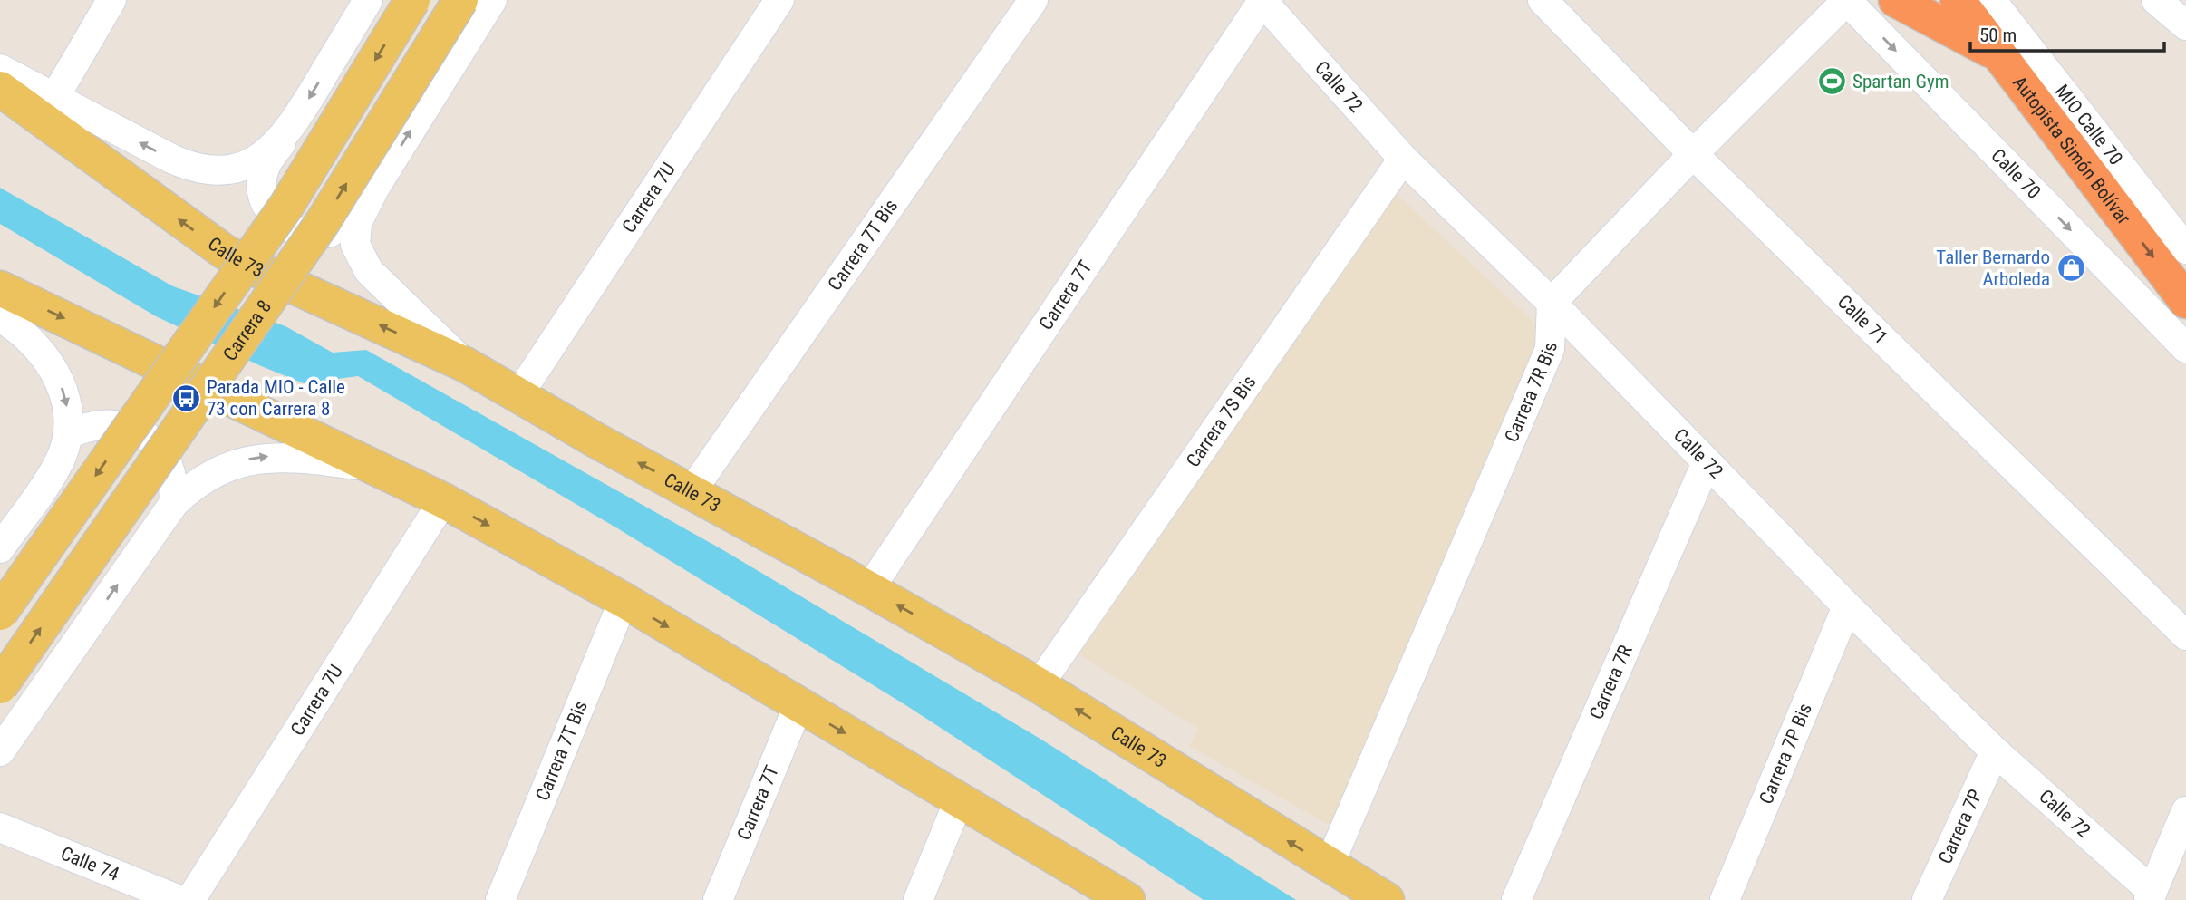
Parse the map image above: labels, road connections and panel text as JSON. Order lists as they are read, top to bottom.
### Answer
{
  "streets": {
    "highway": ["Autopista Simón Bolívar"],
    "main road": ["Calle 73", "Carrera 8"],
    "street": [
      "Calle 72",
      "MIO Calle 70",
      "Calle 70",
      "Carrera 7U",
      "Carrera 7T Bis",
      "Carrera 7T",
      "Calle 71",
      "Carrera 7R Bis",
      "Carrera 7S Bis",
      "Carrera 7R",
      "Carrera 7P Bis",
      "Carrera 7P",
      "Calle 74"
    ]
  },
  "crossings": [
    ["Calle 72", "Carrera 7T"],
    ["Calle 72", "Carrera 7R Bis"],
    ["Calle 72", "Carrera 7S Bis"],
    ["Calle 72", "Carrera 7R"],
    ["Calle 72", "Carrera 7P Bis"],
    ["Calle 72", "Carrera 7P"],
    ["Carrera 7U", "Calle 73"],
    ["Carrera 7T Bis", "Calle 73"],
    ["Calle 73", "Carrera 7T"],
    ["Calle 73", "Carrera 7R Bis"],
    ["Calle 73", "Carrera 7S Bis"]
  ],
  "one_way": ["Autopista Simón Bolívar", "Calle 70"],
  "places": {
    "sports": ["Spartan Gym"],
    "shop": ["Taller Bernardo Arboleda"],
    "bus stop": ["Parada MIO - Calle 73 con Carrera 8"]
  },
  "scale_bar": "50 m"
}
